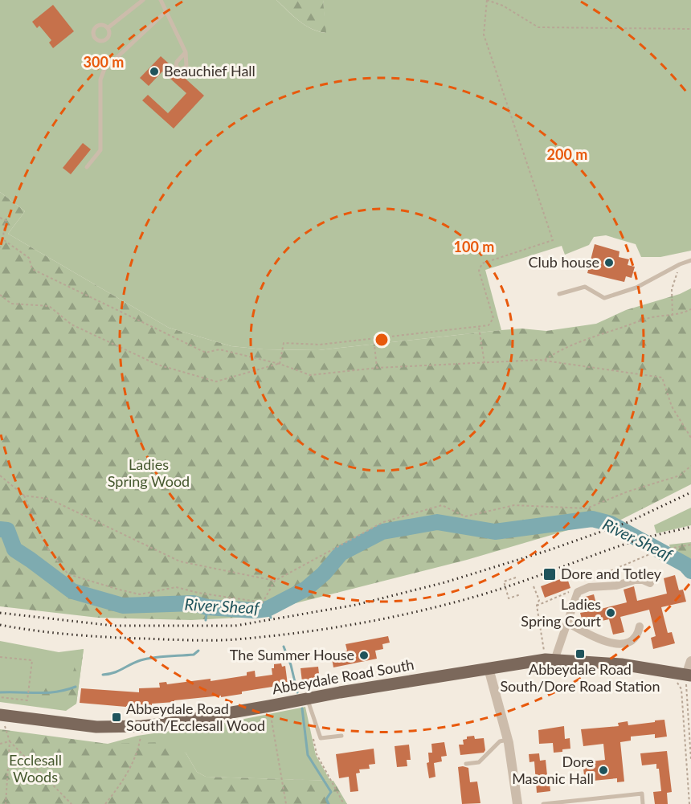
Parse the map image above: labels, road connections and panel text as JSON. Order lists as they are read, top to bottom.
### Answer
{
  "streets": {
    "main road": ["Abbeydale Road South"]
  },
  "water": ["River Sheaf"],
  "parks": ["Ladies Spring Wood", "Ecclesall Woods"],
  "places": {
    "other": [
      "Beauchief Hall",
      "Club house",
      "Ladies Spring Court",
      "The Summer House",
      "Dore Masonic Hall"
    ],
    "transit": ["Dore and Totley", "Abbeydale Road South/Dore Road Station", "Abbeydale Road South/Ecclesall Wood"]
  },
  "rings": ["300 m", "200 m", "100 m"]
}
